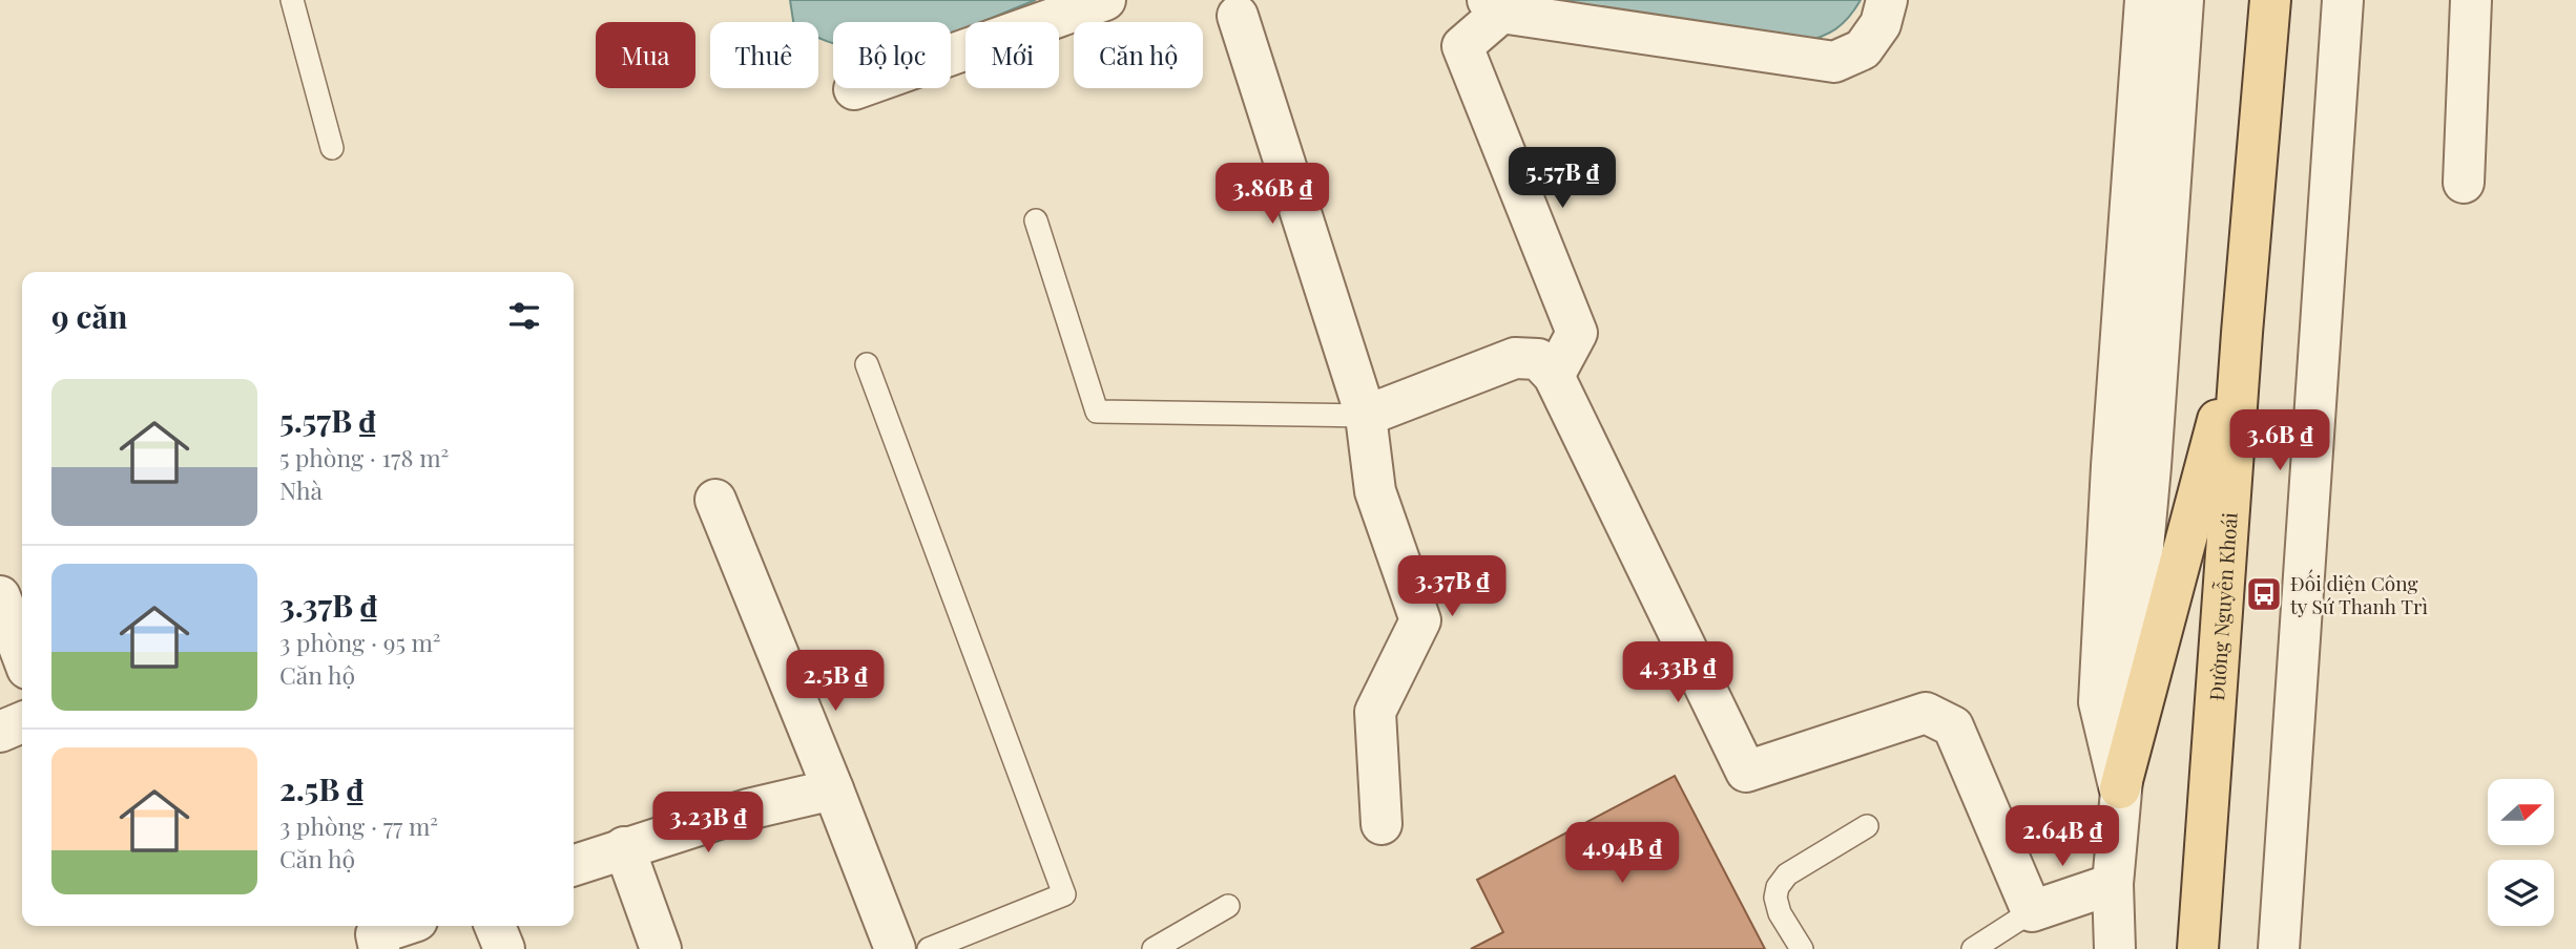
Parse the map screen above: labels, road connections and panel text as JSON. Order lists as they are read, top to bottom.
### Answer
{
  "streets": {
    "main road": ["Đường Nguyễn Khoái"]
  },
  "places": {
    "bus stop": ["Đối diện Công ty Sứ Thanh Trì"]
  },
  "north": "right",
  "page": {
    "chip": [
      "Mua",
      "Thuê",
      "Bộ lọc",
      "Mới",
      "Căn hộ"
    ],
    "price": [
      "5.57B ₫",
      "3.86B ₫",
      "3.6B ₫",
      "3.37B ₫",
      "4.33B ₫",
      "2.5B ₫",
      "3.23B ₫",
      "2.64B ₫",
      "4.94B ₫"
    ],
    "heading": "9 căn",
    "list": [
      {
        "name": "5.57B ₫",
        "note": "5 phòng · 178 m² · Nhà"
      },
      {
        "name": "3.37B ₫",
        "note": "3 phòng · 95 m² · Căn hộ"
      },
      {
        "name": "2.5B ₫",
        "note": "3 phòng · 77 m² · Căn hộ"
      }
    ]
  }
}
